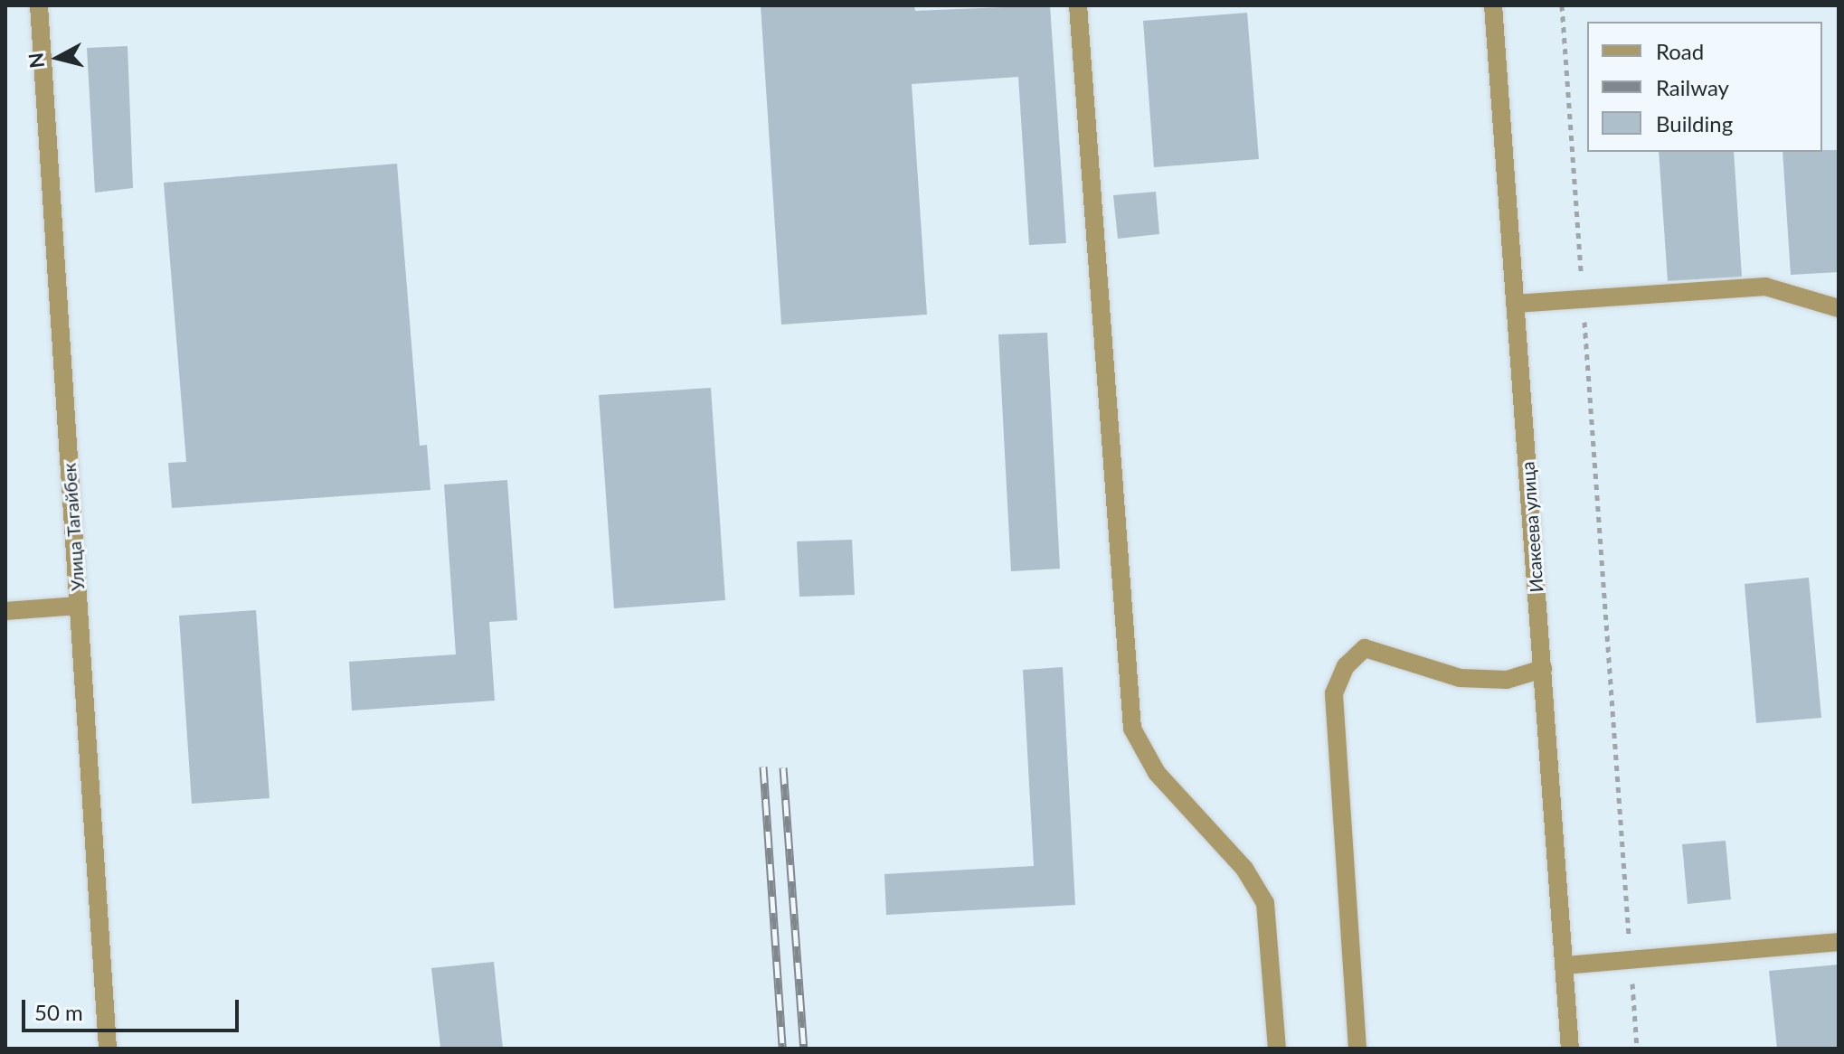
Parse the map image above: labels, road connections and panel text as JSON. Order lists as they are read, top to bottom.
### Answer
{
  "streets": {
    "street": ["Улица Тагайбек", "Исакеева улица"]
  },
  "legend": ["Road", "Railway", "Building"],
  "scale_bar": "50 m",
  "north": "left"
}
